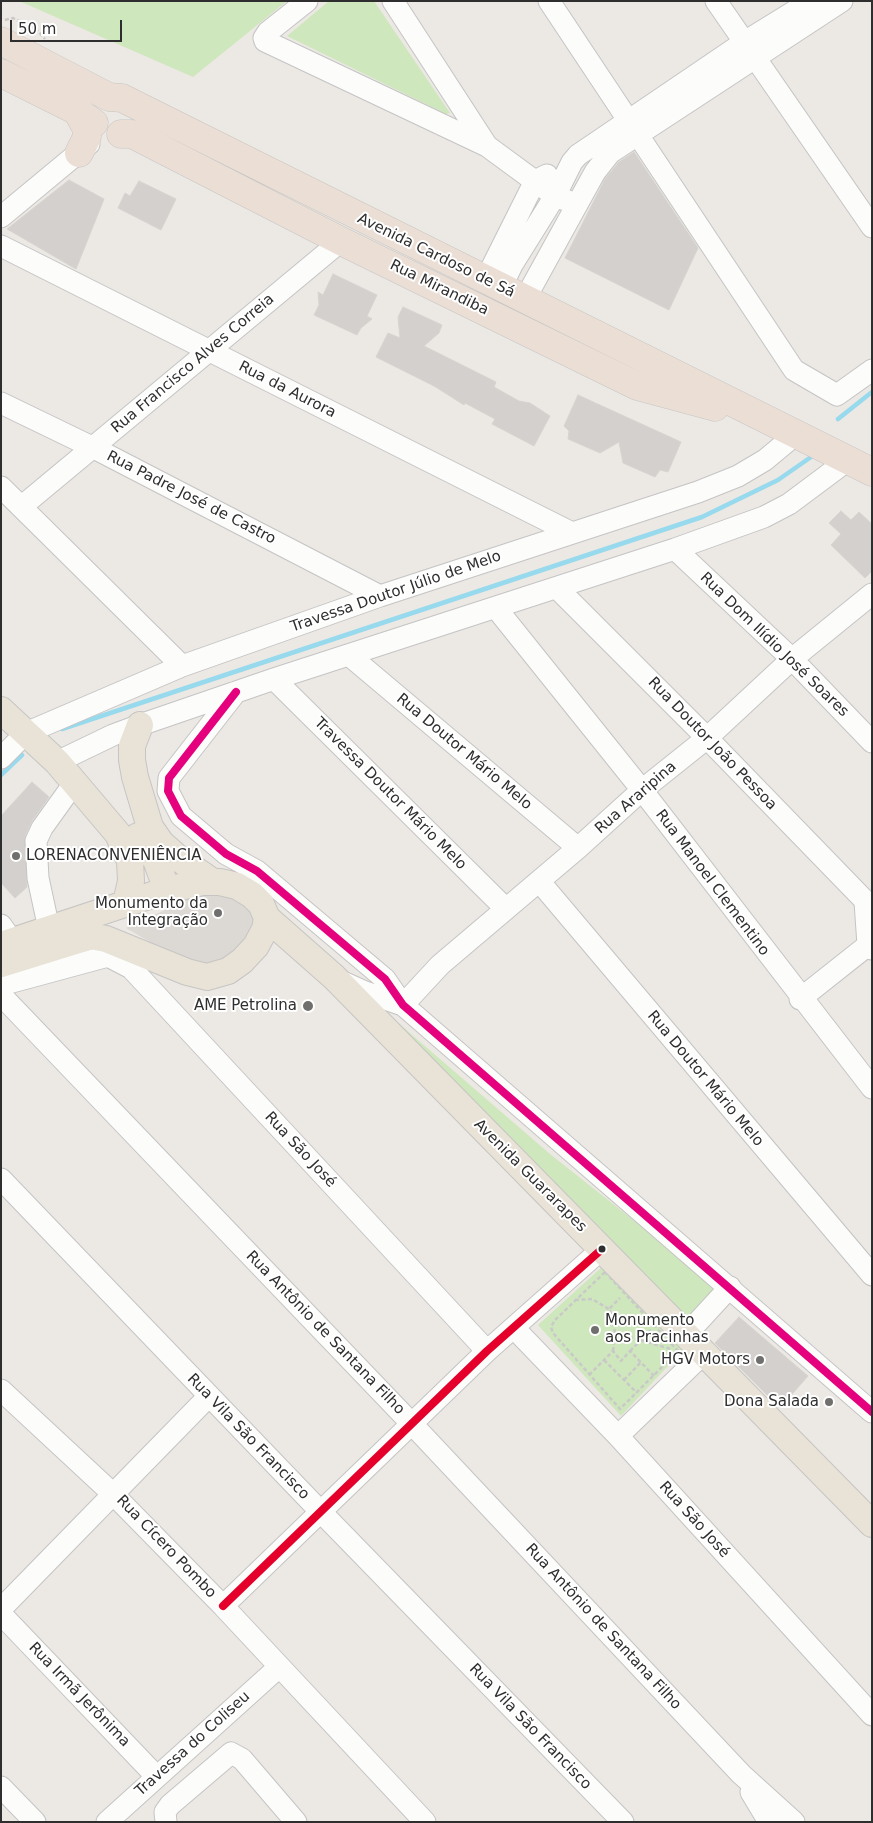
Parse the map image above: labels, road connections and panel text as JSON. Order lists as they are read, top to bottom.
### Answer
{
  "streets": {
    "highway": ["Avenida Cardoso de Sá", "Rua Mirandiba"],
    "main road": ["Avenida Guararapes"],
    "street": [
      "Rua Francisco Alves Correia",
      "Rua da Aurora",
      "Rua Padre José de Castro",
      "Travessa Doutor Júlio de Melo",
      "Rua Dom Ilídio José Soares",
      "Rua Doutor João Pessoa",
      "Rua Doutor Mário Melo",
      "Travessa Doutor Mário Melo",
      "Rua Araripina",
      "Rua Manoel Clementino",
      "Rua São José",
      "Rua Antônio de Santana Filho",
      "Rua Vila São Francisco",
      "Rua Cícero Pombo",
      "Rua Irmã Jerônima",
      "Travessa do Coliseu"
    ]
  },
  "crossings": [
    ["Avenida Cardoso de Sá", "Rua Mirandiba"],
    ["Avenida Cardoso de Sá", "Travessa Doutor Júlio de Melo"],
    ["Rua Mirandiba", "Rua Francisco Alves Correia"],
    ["Rua Francisco Alves Correia", "Rua da Aurora"],
    ["Rua Francisco Alves Correia", "Rua Padre José de Castro"],
    ["Rua da Aurora", "Travessa Doutor Júlio de Melo"],
    ["Rua Padre José de Castro", "Travessa Doutor Júlio de Melo"],
    ["Rua Dom Ilídio José Soares", "Rua Araripina"],
    ["Rua Doutor João Pessoa", "Rua Araripina"],
    ["Rua Doutor Mário Melo", "Rua Araripina"],
    ["Travessa Doutor Mário Melo", "Rua Araripina"],
    ["Rua Araripina", "Rua Manoel Clementino"],
    ["Rua Cícero Pombo", "Travessa do Coliseu"],
    ["Rua Irmã Jerônima", "Travessa do Coliseu"]
  ],
  "places": [
    "LORENACONVENIÊNCIA",
    "Monumento da Integração",
    "AME Petrolina",
    "Monumento aos Pracinhas",
    "HGV Motors",
    "Dona Salada"
  ],
  "scale_bar": "50 m"
}
